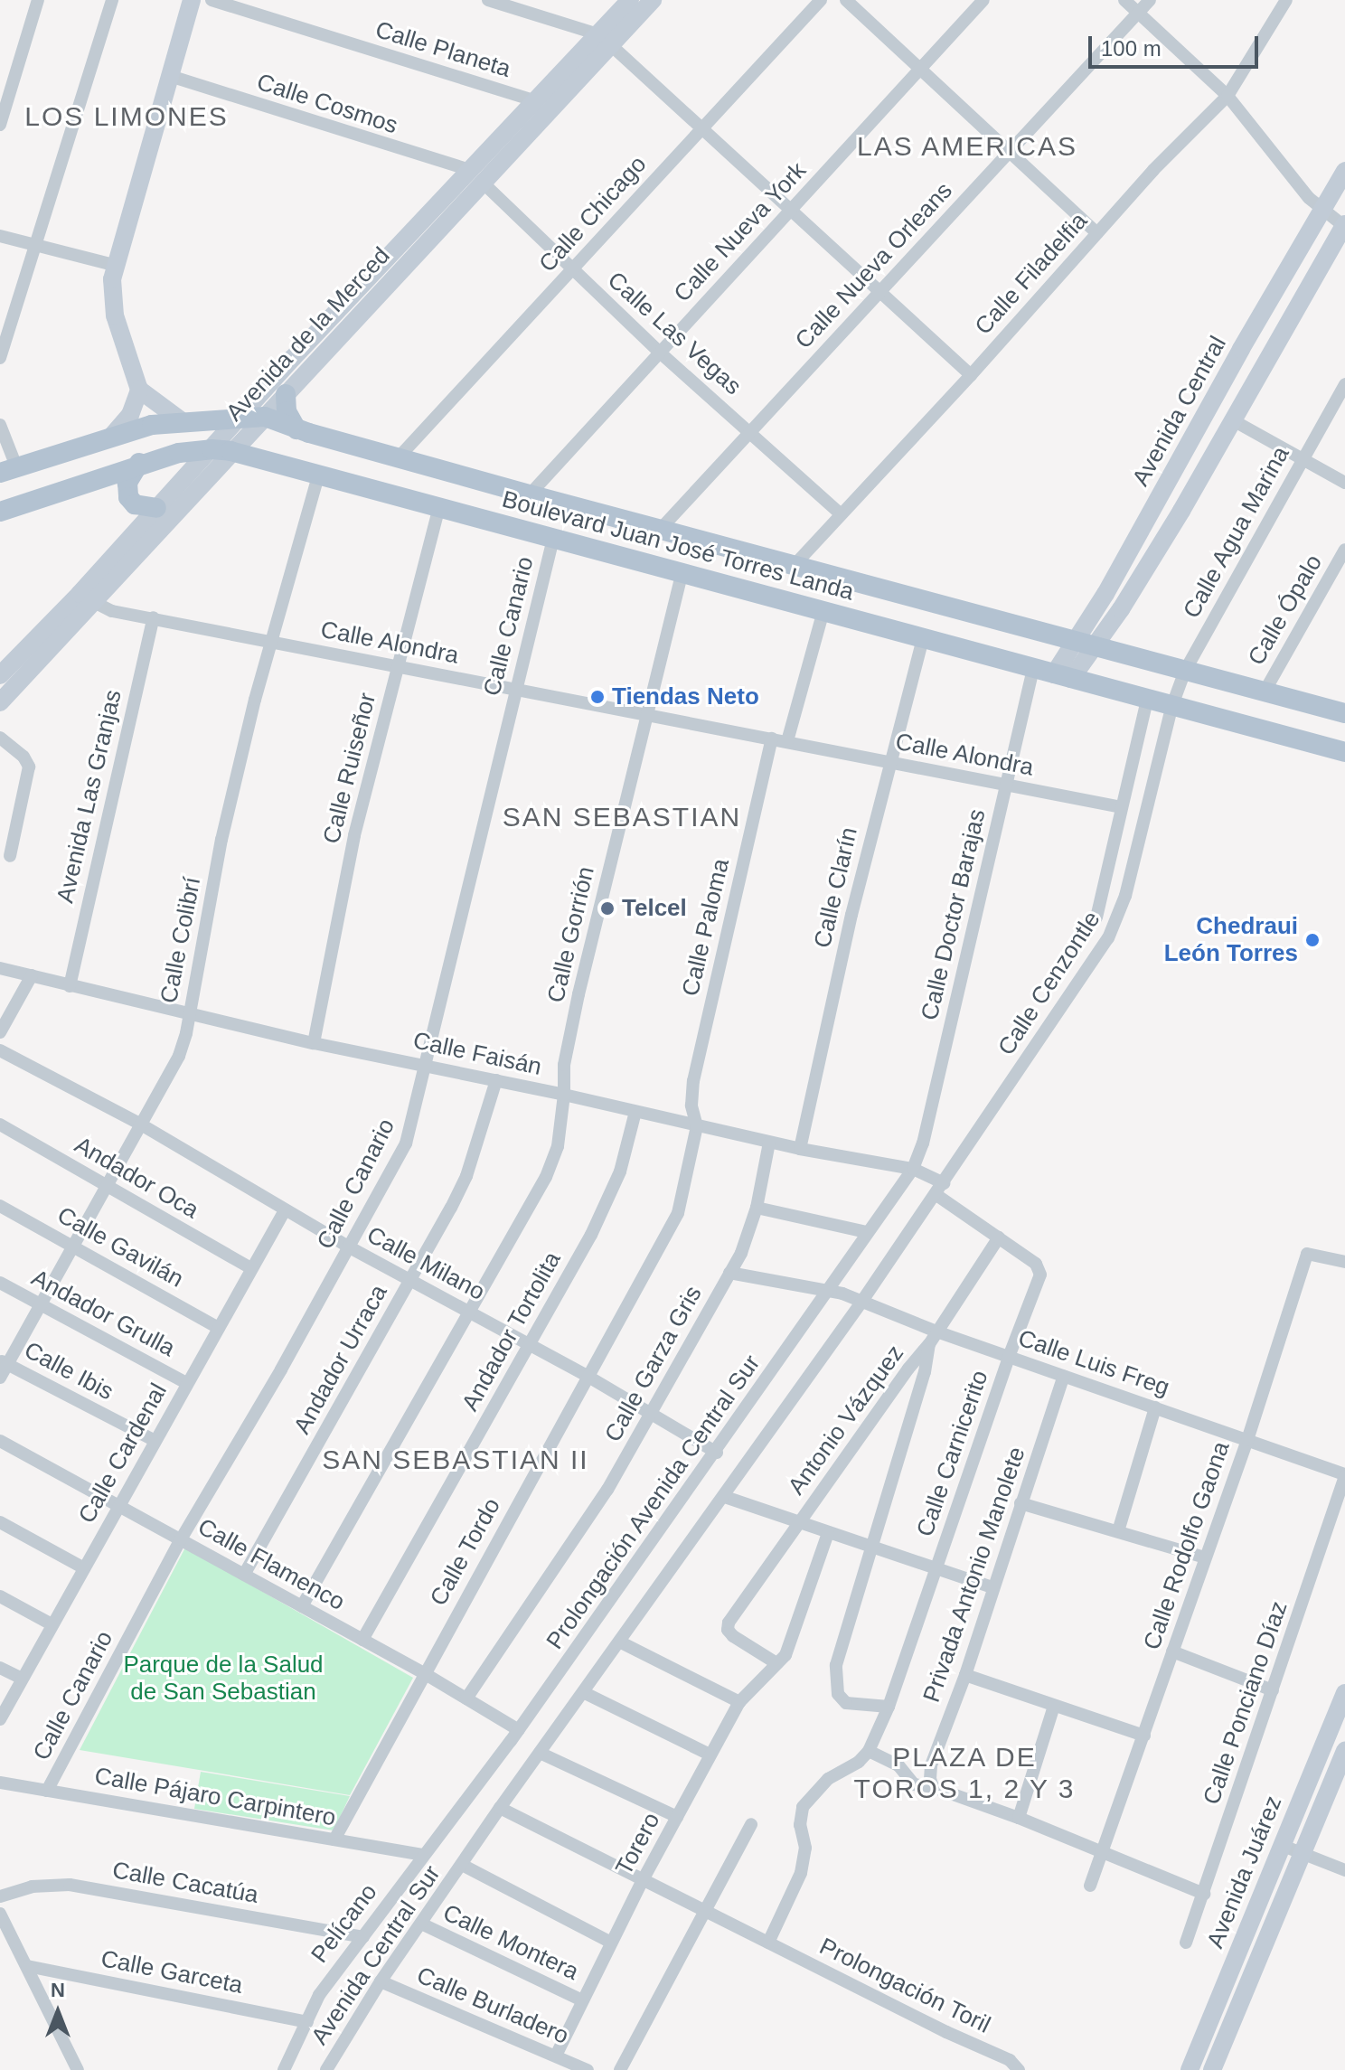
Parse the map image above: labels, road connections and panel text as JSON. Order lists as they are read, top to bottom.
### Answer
{
  "streets": {
    "main road": ["Boulevard Juan José Torres Landa"],
    "street": [
      "Calle Planeta",
      "Calle Cosmos",
      "Calle Chicago",
      "Calle Nueva York",
      "Calle Nueva Orleans",
      "Calle Filadelfia",
      "Calle Las Vegas",
      "Avenida de la Merced",
      "Avenida Central",
      "Calle Agua Marina",
      "Calle Ópalo",
      "Calle Canario",
      "Calle Alondra",
      "Calle Ruiseñor",
      "Avenida Las Granjas",
      "Calle Clarín",
      "Calle Doctor Barajas",
      "Calle Paloma",
      "Calle Gorrión",
      "Calle Colibrí",
      "Calle Cenzontle",
      "Calle Faisán",
      "Andador Oca",
      "Calle Gavilán",
      "Calle Milano",
      "Andador Grulla",
      "Andador Tortolita",
      "Andador Urraca",
      "Calle Luis Freg",
      "Calle Garza Gris",
      "Calle Ibis",
      "Antonio Vázquez",
      "Calle Cardenal",
      "Calle Carnicerito",
      "Prolongación Avenida Central Sur",
      "Calle Rodolfo Gaona",
      "Calle Tordo",
      "Calle Flamenco",
      "Privada Antonio Manolete",
      "Calle Ponciano Díaz",
      "Calle Pájaro Carpintero",
      "Torero",
      "Avenida Juárez",
      "Calle Cacatúa",
      "Pelícano",
      "Calle Montera",
      "Avenida Central Sur",
      "Calle Garceta",
      "Prolongación Toril",
      "Calle Burladero"
    ]
  },
  "crossings": [
    ["Calle Planeta", "Avenida de la Merced"],
    ["Calle Cosmos", "Calle Las Vegas"],
    ["Calle Cosmos", "Avenida de la Merced"],
    ["Calle Chicago", "Calle Las Vegas"],
    ["Calle Chicago", "Boulevard Juan José Torres Landa"],
    ["Calle Nueva York", "Calle Las Vegas"],
    ["Calle Nueva York", "Boulevard Juan José Torres Landa"],
    ["Calle Nueva Orleans", "Calle Las Vegas"],
    ["Calle Nueva Orleans", "Boulevard Juan José Torres Landa"],
    ["Calle Filadelfia", "Calle Las Vegas"],
    ["Calle Filadelfia", "Boulevard Juan José Torres Landa"],
    ["Calle Las Vegas", "Avenida de la Merced"],
    ["Avenida de la Merced", "Boulevard Juan José Torres Landa"],
    ["Avenida de la Merced", "Calle Alondra"],
    ["Avenida Central", "Boulevard Juan José Torres Landa"],
    ["Calle Agua Marina", "Boulevard Juan José Torres Landa"],
    ["Calle Agua Marina", "Calle Cenzontle"],
    ["Boulevard Juan José Torres Landa", "Calle Ópalo"],
    ["Boulevard Juan José Torres Landa", "Calle Canario"],
    ["Boulevard Juan José Torres Landa", "Calle Ruiseñor"],
    ["Boulevard Juan José Torres Landa", "Calle Clarín"],
    ["Boulevard Juan José Torres Landa", "Calle Doctor Barajas"],
    ["Boulevard Juan José Torres Landa", "Calle Gorrión"],
    ["Boulevard Juan José Torres Landa", "Calle Colibrí"],
    ["Boulevard Juan José Torres Landa", "Calle Cenzontle"],
    ["Calle Canario", "Calle Alondra"],
    ["Calle Canario", "Calle Faisán"],
    ["Calle Canario", "Calle Milano"],
    ["Calle Canario", "Calle Flamenco"],
    ["Calle Canario", "Calle Pájaro Carpintero"],
    ["Calle Alondra", "Calle Ruiseñor"],
    ["Calle Alondra", "Avenida Las Granjas"],
    ["Calle Alondra", "Calle Clarín"],
    ["Calle Alondra", "Calle Doctor Barajas"],
    ["Calle Alondra", "Calle Paloma"],
    ["Calle Alondra", "Calle Gorrión"],
    ["Calle Alondra", "Calle Colibrí"],
    ["Calle Alondra", "Calle Cenzontle"],
    ["Calle Ruiseñor", "Calle Faisán"],
    ["Avenida Las Granjas", "Calle Faisán"],
    ["Calle Clarín", "Calle Faisán"],
    ["Calle Doctor Barajas", "Calle Cenzontle"],
    ["Calle Doctor Barajas", "Calle Faisán"],
    ["Calle Doctor Barajas", "Calle Carnicerito"],
    ["Calle Doctor Barajas", "Prolongación Avenida Central Sur"],
    ["Calle Paloma", "Calle Faisán"],
    ["Calle Paloma", "Calle Tordo"],
    ["Calle Gorrión", "Calle Faisán"],
    ["Calle Gorrión", "Calle Milano"],
    ["Calle Gorrión", "Calle Flamenco"],
    ["Calle Colibrí", "Calle Faisán"],
    ["Calle Colibrí", "Andador Oca"],
    ["Calle Colibrí", "Calle Gavilán"],
    ["Calle Colibrí", "Calle Milano"],
    ["Calle Colibrí", "Andador Grulla"],
    ["Calle Colibrí", "Calle Ibis"],
    ["Calle Cenzontle", "Calle Faisán"],
    ["Calle Cenzontle", "Calle Carnicerito"],
    ["Calle Cenzontle", "Prolongación Avenida Central Sur"],
    ["Calle Faisán", "Andador Tortolita"],
    ["Calle Faisán", "Andador Urraca"],
    ["Calle Faisán", "Calle Garza Gris"],
    ["Calle Faisán", "Calle Carnicerito"],
    ["Calle Faisán", "Prolongación Avenida Central Sur"],
    ["Calle Faisán", "Calle Tordo"],
    ["Andador Oca", "Calle Cardenal"],
    ["Calle Gavilán", "Calle Cardenal"],
    ["Calle Milano", "Andador Tortolita"],
    ["Calle Milano", "Andador Urraca"],
    ["Calle Milano", "Calle Garza Gris"],
    ["Calle Milano", "Calle Cardenal"],
    ["Calle Milano", "Prolongación Avenida Central Sur"],
    ["Calle Milano", "Calle Tordo"],
    ["Andador Grulla", "Calle Cardenal"],
    ["Andador Tortolita", "Calle Flamenco"],
    ["Andador Urraca", "Calle Flamenco"],
    ["Calle Luis Freg", "Calle Garza Gris"],
    ["Calle Luis Freg", "Antonio Vázquez"],
    ["Calle Luis Freg", "Calle Carnicerito"],
    ["Calle Luis Freg", "Prolongación Avenida Central Sur"],
    ["Calle Luis Freg", "Calle Rodolfo Gaona"],
    ["Calle Luis Freg", "Privada Antonio Manolete"],
    ["Calle Luis Freg", "Calle Ponciano Díaz"],
    ["Calle Garza Gris", "Calle Flamenco"],
    ["Calle Ibis", "Calle Cardenal"],
    ["Antonio Vázquez", "Calle Carnicerito"],
    ["Antonio Vázquez", "Torero"],
    ["Calle Cardenal", "Calle Flamenco"],
    ["Calle Carnicerito", "Prolongación Avenida Central Sur"],
    ["Prolongación Avenida Central Sur", "Calle Flamenco"],
    ["Prolongación Avenida Central Sur", "Calle Pájaro Carpintero"],
    ["Prolongación Avenida Central Sur", "Pelícano"],
    ["Prolongación Avenida Central Sur", "Avenida Central Sur"],
    ["Prolongación Avenida Central Sur", "Prolongación Toril"],
    ["Calle Tordo", "Calle Flamenco"],
    ["Calle Tordo", "Calle Pájaro Carpintero"],
    ["Calle Pájaro Carpintero", "Pelícano"],
    ["Torero", "Calle Montera"],
    ["Torero", "Prolongación Toril"],
    ["Torero", "Calle Burladero"],
    ["Calle Cacatúa", "Pelícano"],
    ["Pelícano", "Calle Garceta"],
    ["Calle Montera", "Avenida Central Sur"],
    ["Avenida Central Sur", "Calle Burladero"]
  ],
  "districts": [
    "LOS LIMONES",
    "LAS AMERICAS",
    "SAN SEBASTIAN",
    "SAN SEBASTIAN II",
    "PLAZA DE TOROS 1, 2 Y 3"
  ],
  "parks": ["Parque de la Salud de San Sebastian"],
  "places": ["Tiendas Neto", "Telcel", "Chedraui León Torres"],
  "scale_bar": "100 m",
  "north": "top"
}
